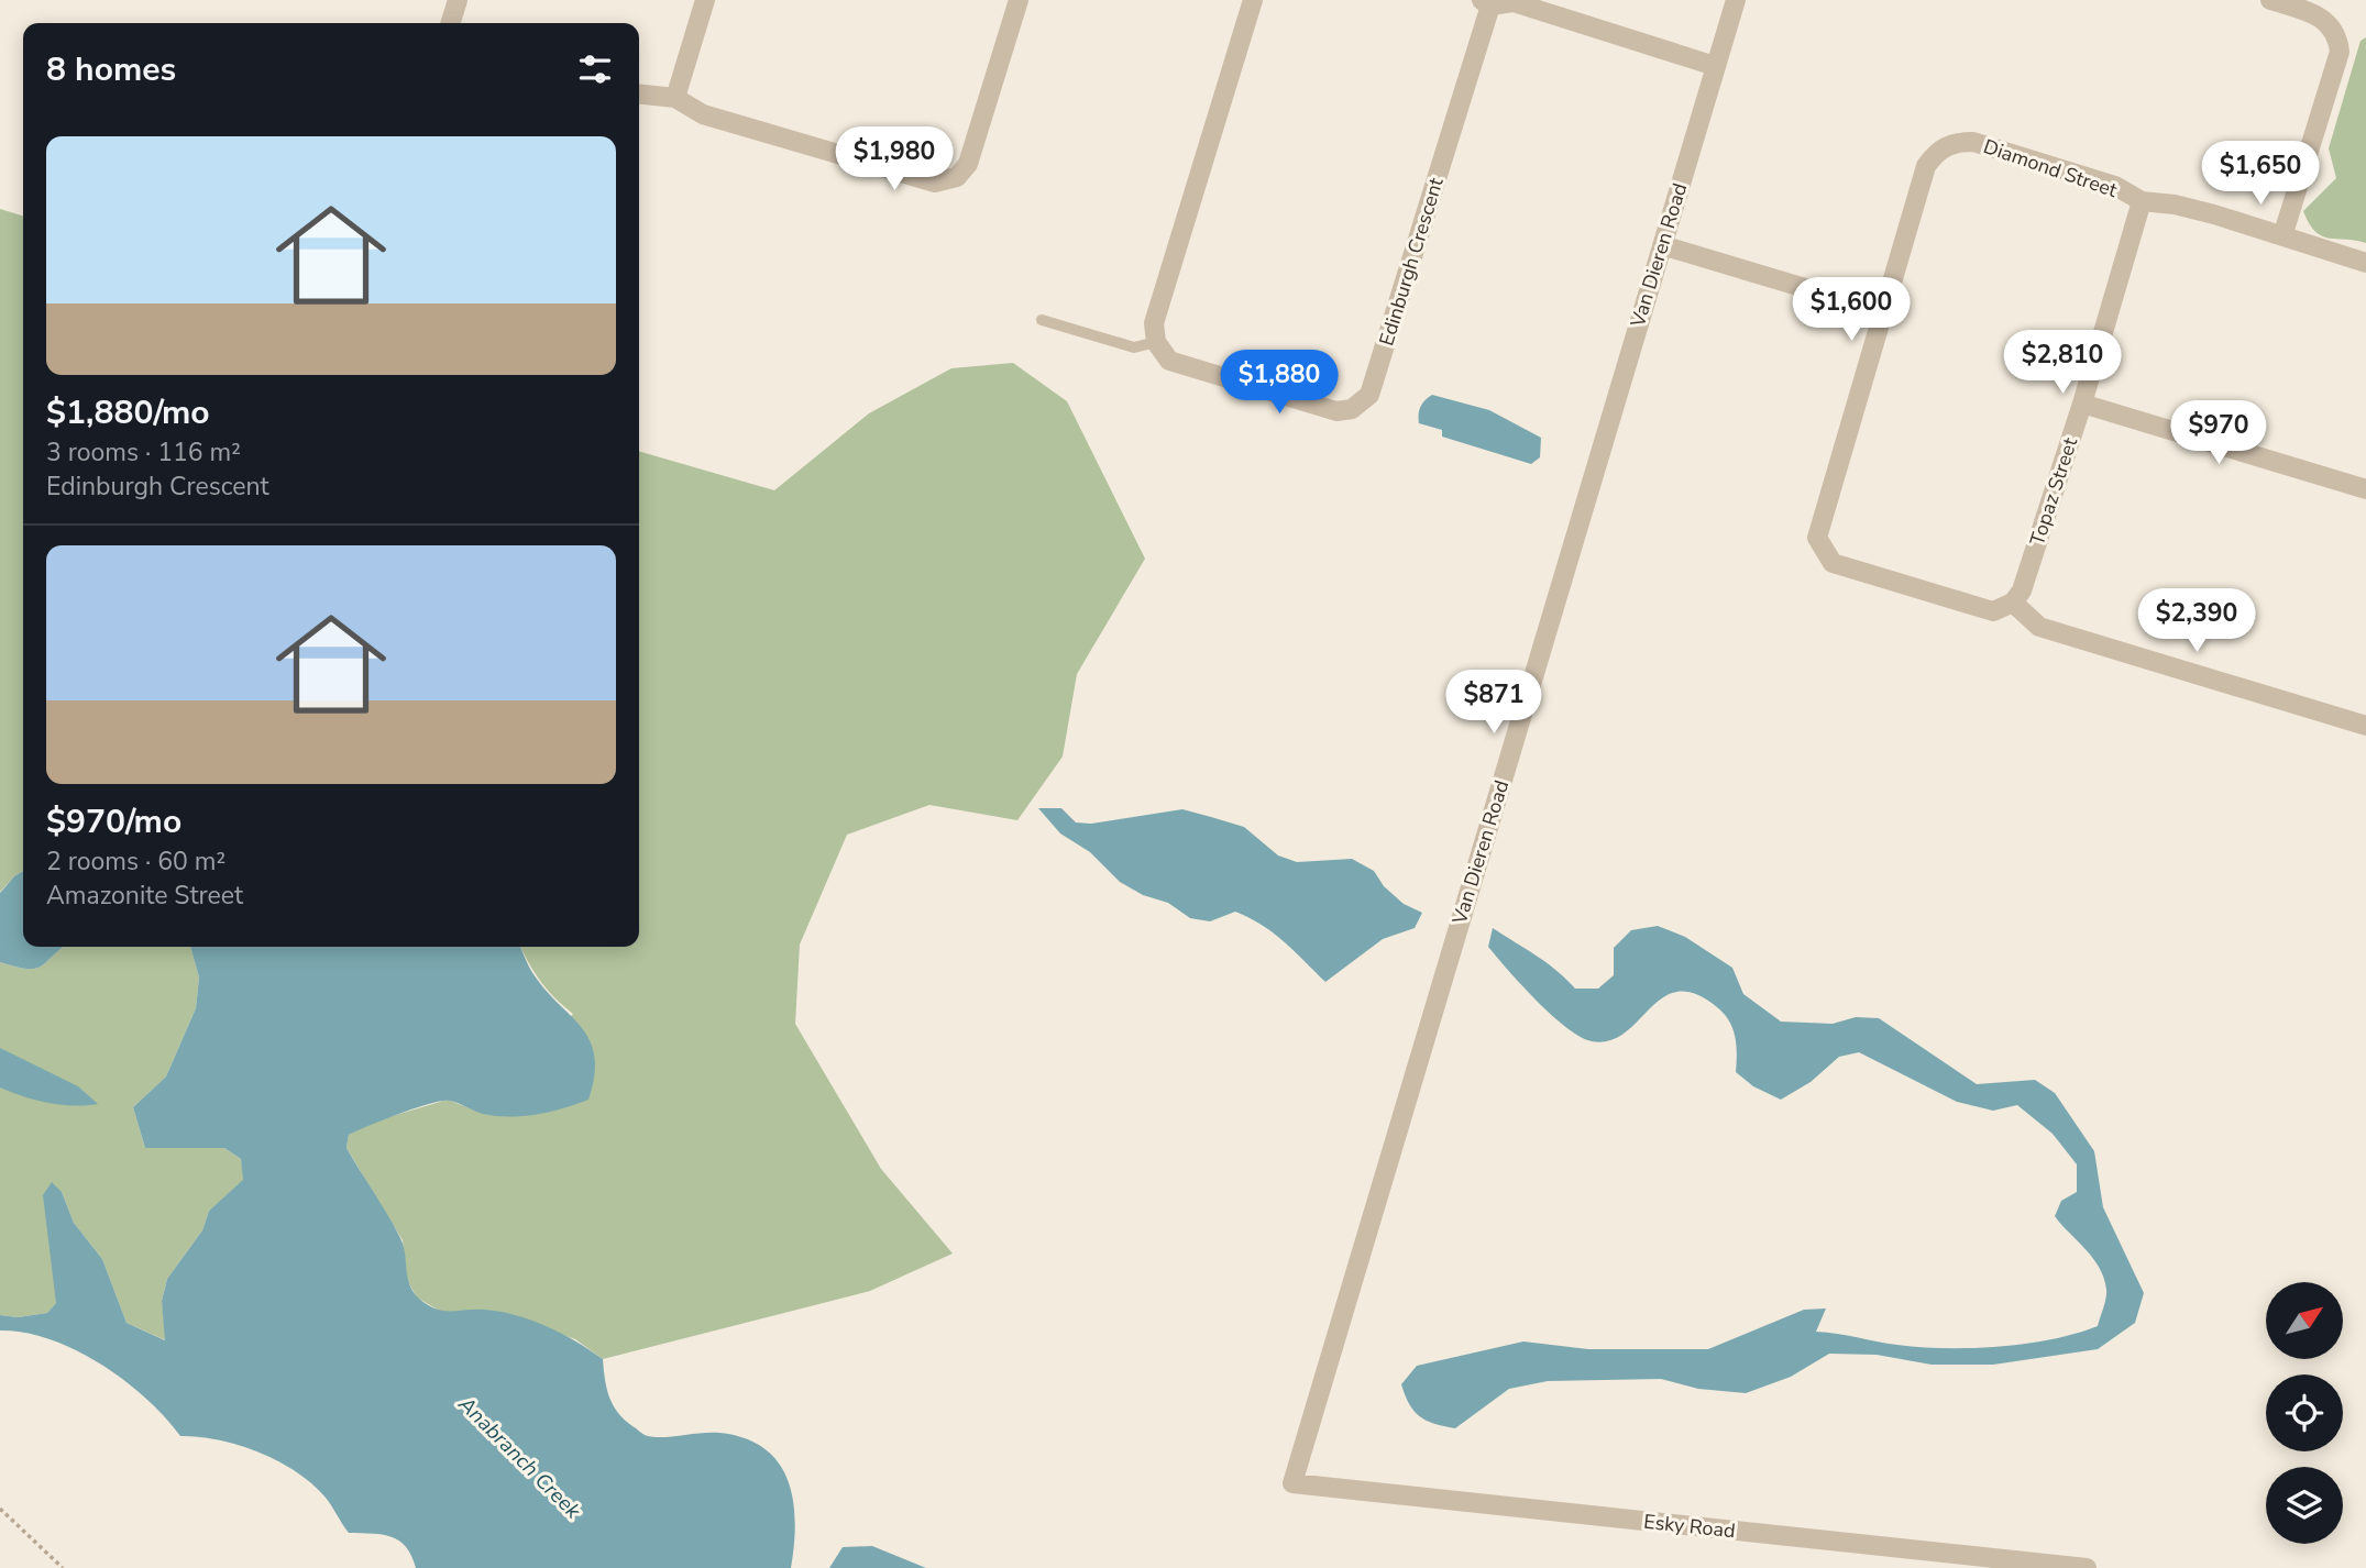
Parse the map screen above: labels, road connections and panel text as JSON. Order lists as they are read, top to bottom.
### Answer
{
  "streets": {
    "street": [
      "Diamond Street",
      "Van Dieren Road",
      "Edinburgh Crescent",
      "Topaz Street",
      "Esky Road"
    ]
  },
  "crossings": [
    ["Diamond Street", "Topaz Street"],
    ["Van Dieren Road", "Esky Road"]
  ],
  "water": ["Anabranch Creek"],
  "north": "top right",
  "page": {
    "heading": "8 homes",
    "list": [
      {
        "name": "$1,880/mo",
        "note": "3 rooms · 116 m² · Edinburgh Crescent"
      },
      {
        "name": "$970/mo",
        "note": "2 rooms · 60 m² · Amazonite Street"
      }
    ],
    "price": [
      "$1,980",
      "$1,650",
      "$1,600",
      "$2,810",
      "$1,880",
      "$970",
      "$2,390",
      "$871"
    ]
  }
}
